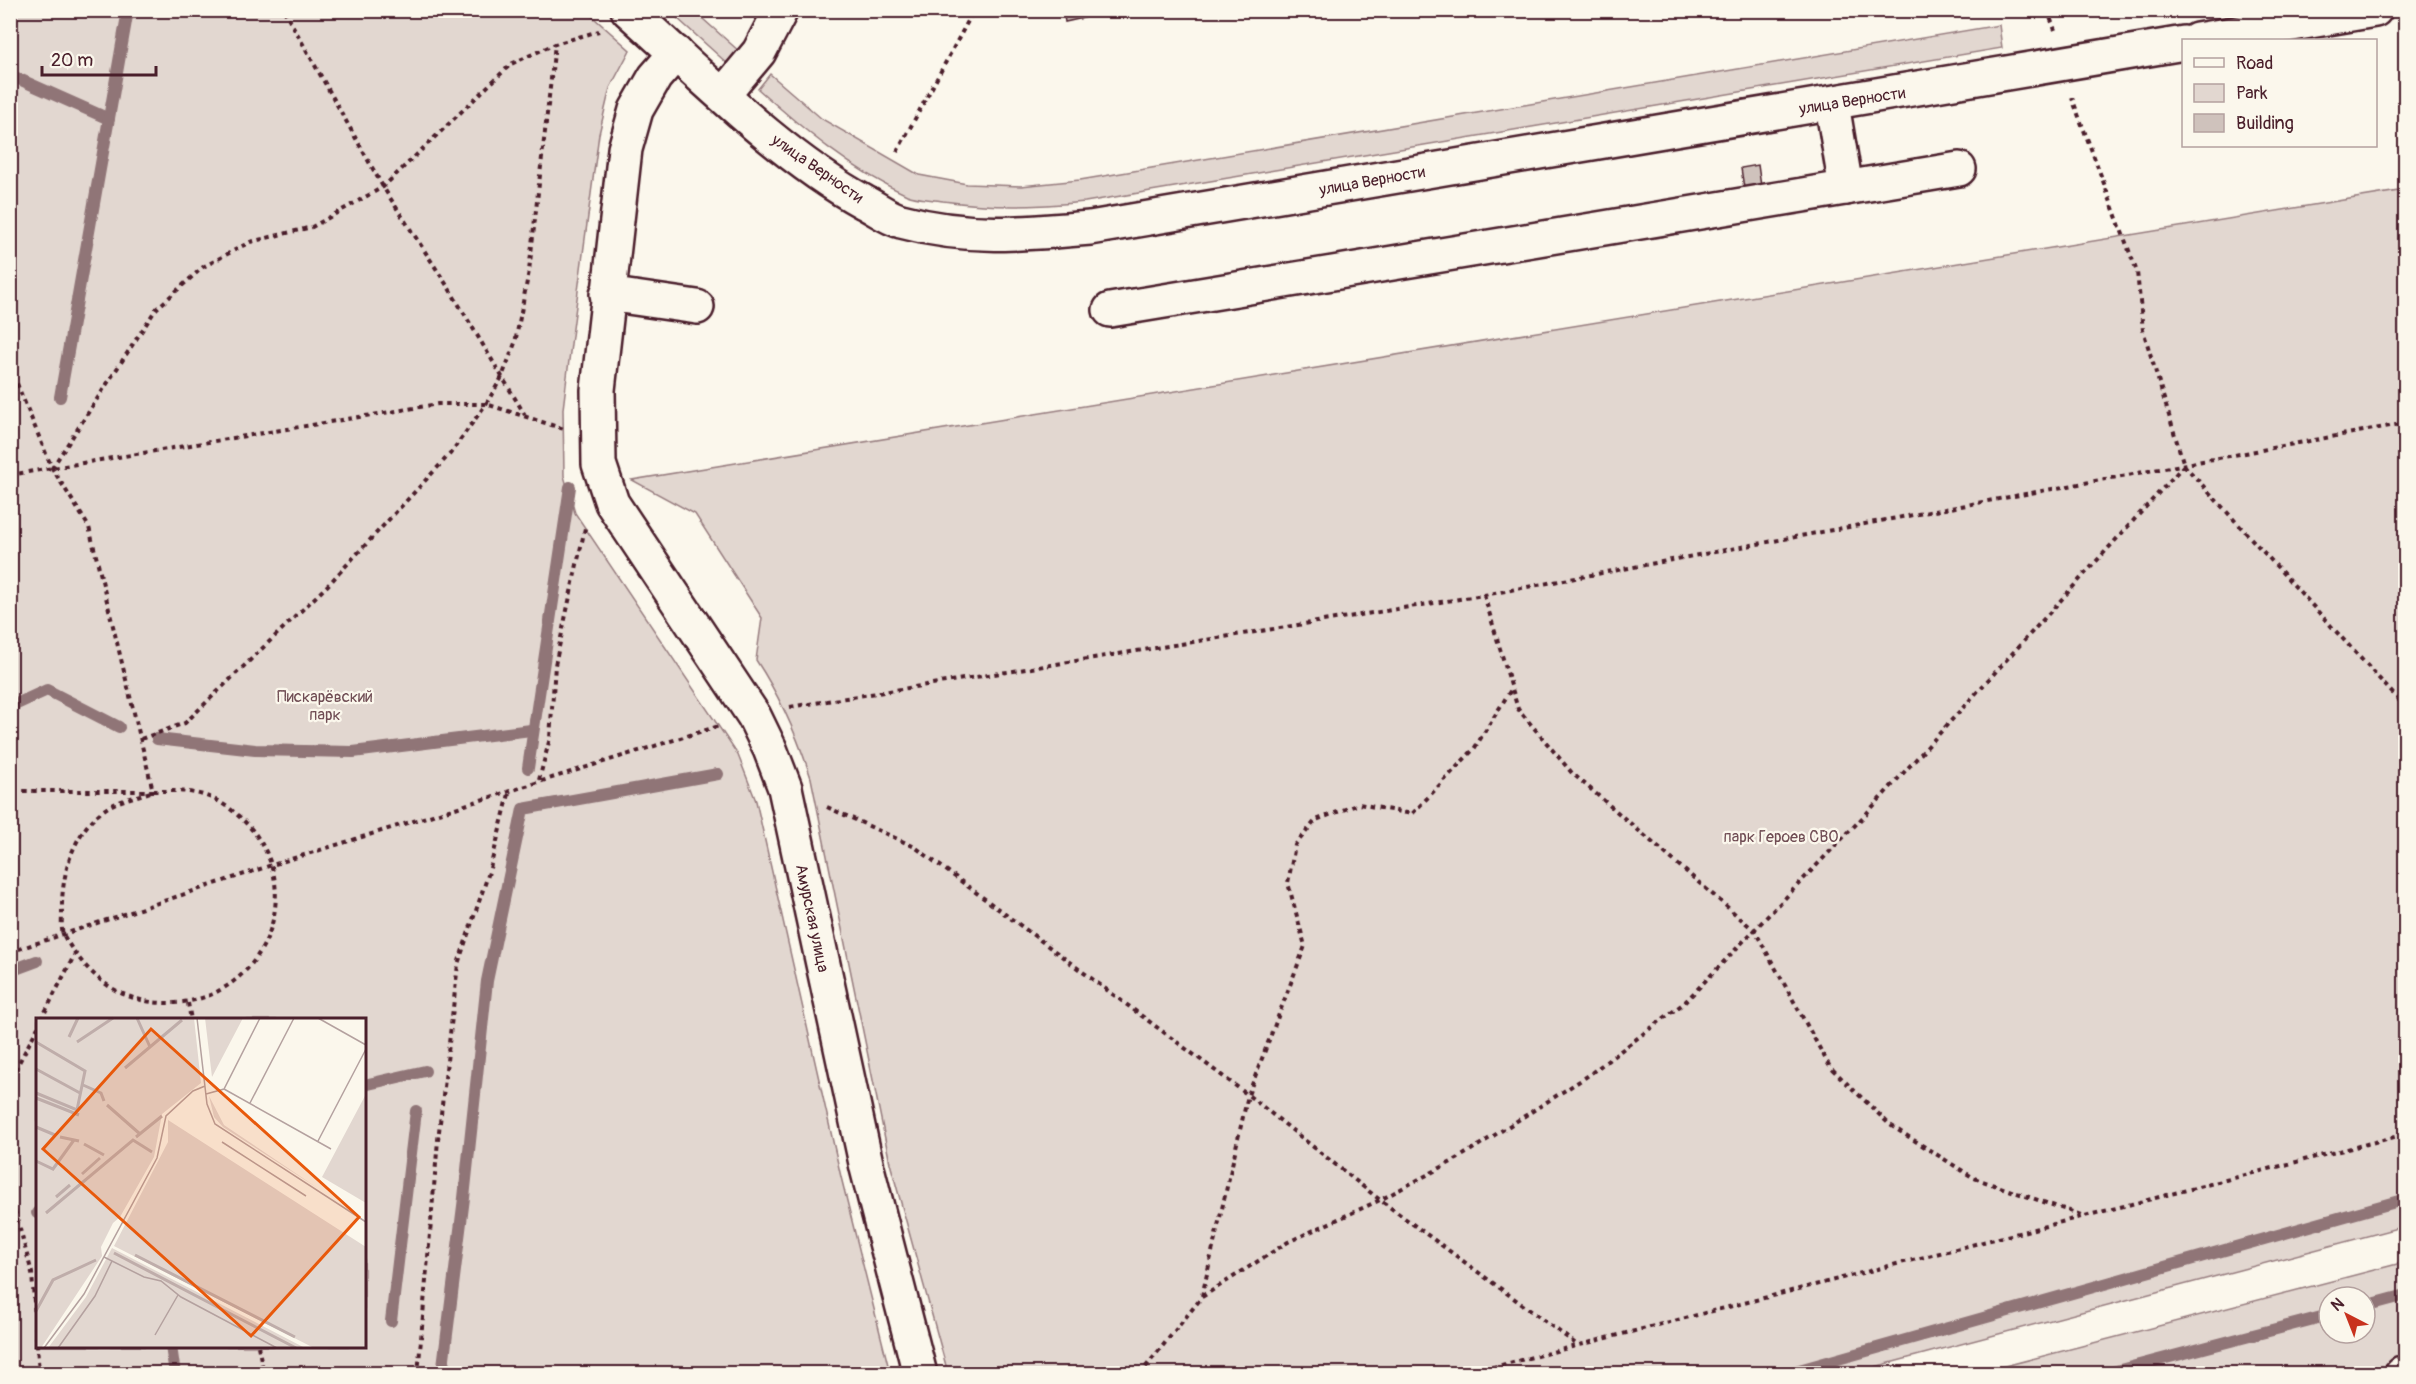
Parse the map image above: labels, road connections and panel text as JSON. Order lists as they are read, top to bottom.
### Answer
{
  "streets": {
    "street": ["улица Верности", "Амурская улица"]
  },
  "crossings": [
    ["улица Верности", "Амурская улица"]
  ],
  "parks": ["Пискарёвский парк", "парк Героев СВО"],
  "legend": ["Road", "Park", "Building"],
  "scale_bar": "20 m",
  "north": "top left"
}
